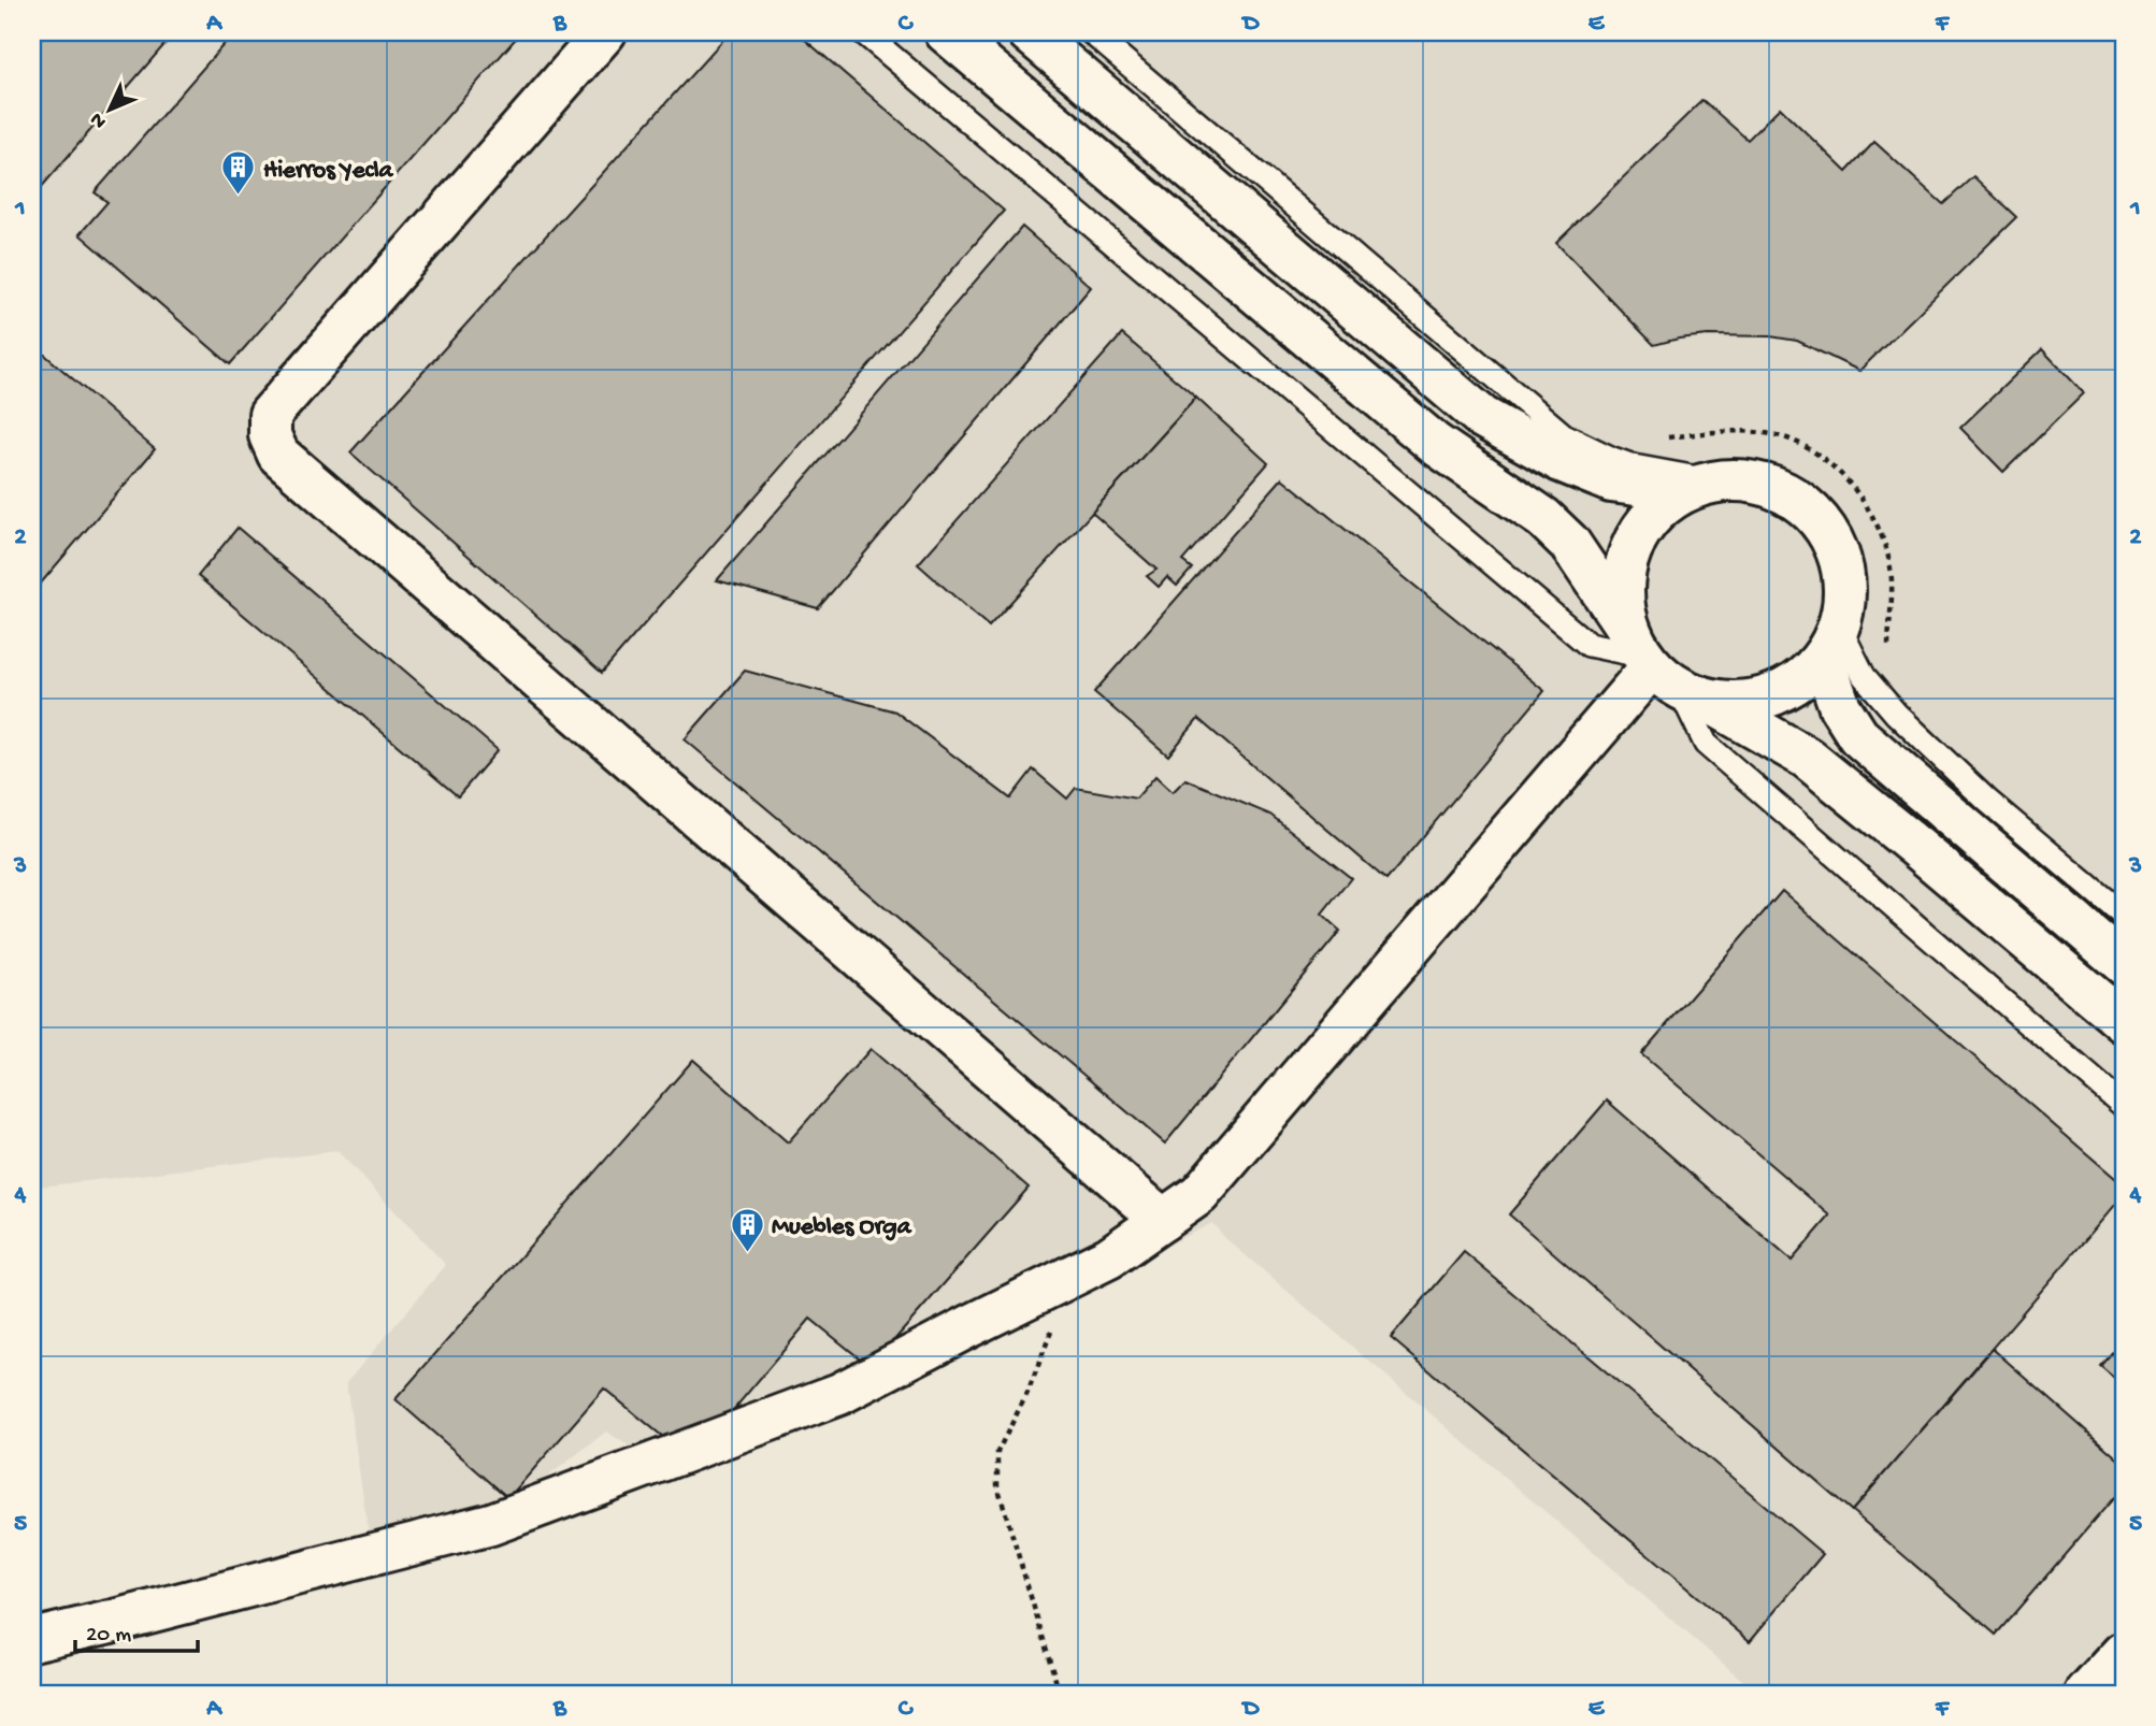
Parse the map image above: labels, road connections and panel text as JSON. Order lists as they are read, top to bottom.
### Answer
{
  "places": {
    "building": ["Hierros Yecla", "Muebles Orga"]
  },
  "scale_bar": "20 m",
  "north": "bottom left",
  "grid": {
    "columns": [
      "A",
      "B",
      "C",
      "D",
      "E",
      "F"
    ],
    "rows": [
      "1",
      "2",
      "3",
      "4",
      "5"
    ]
  }
}
